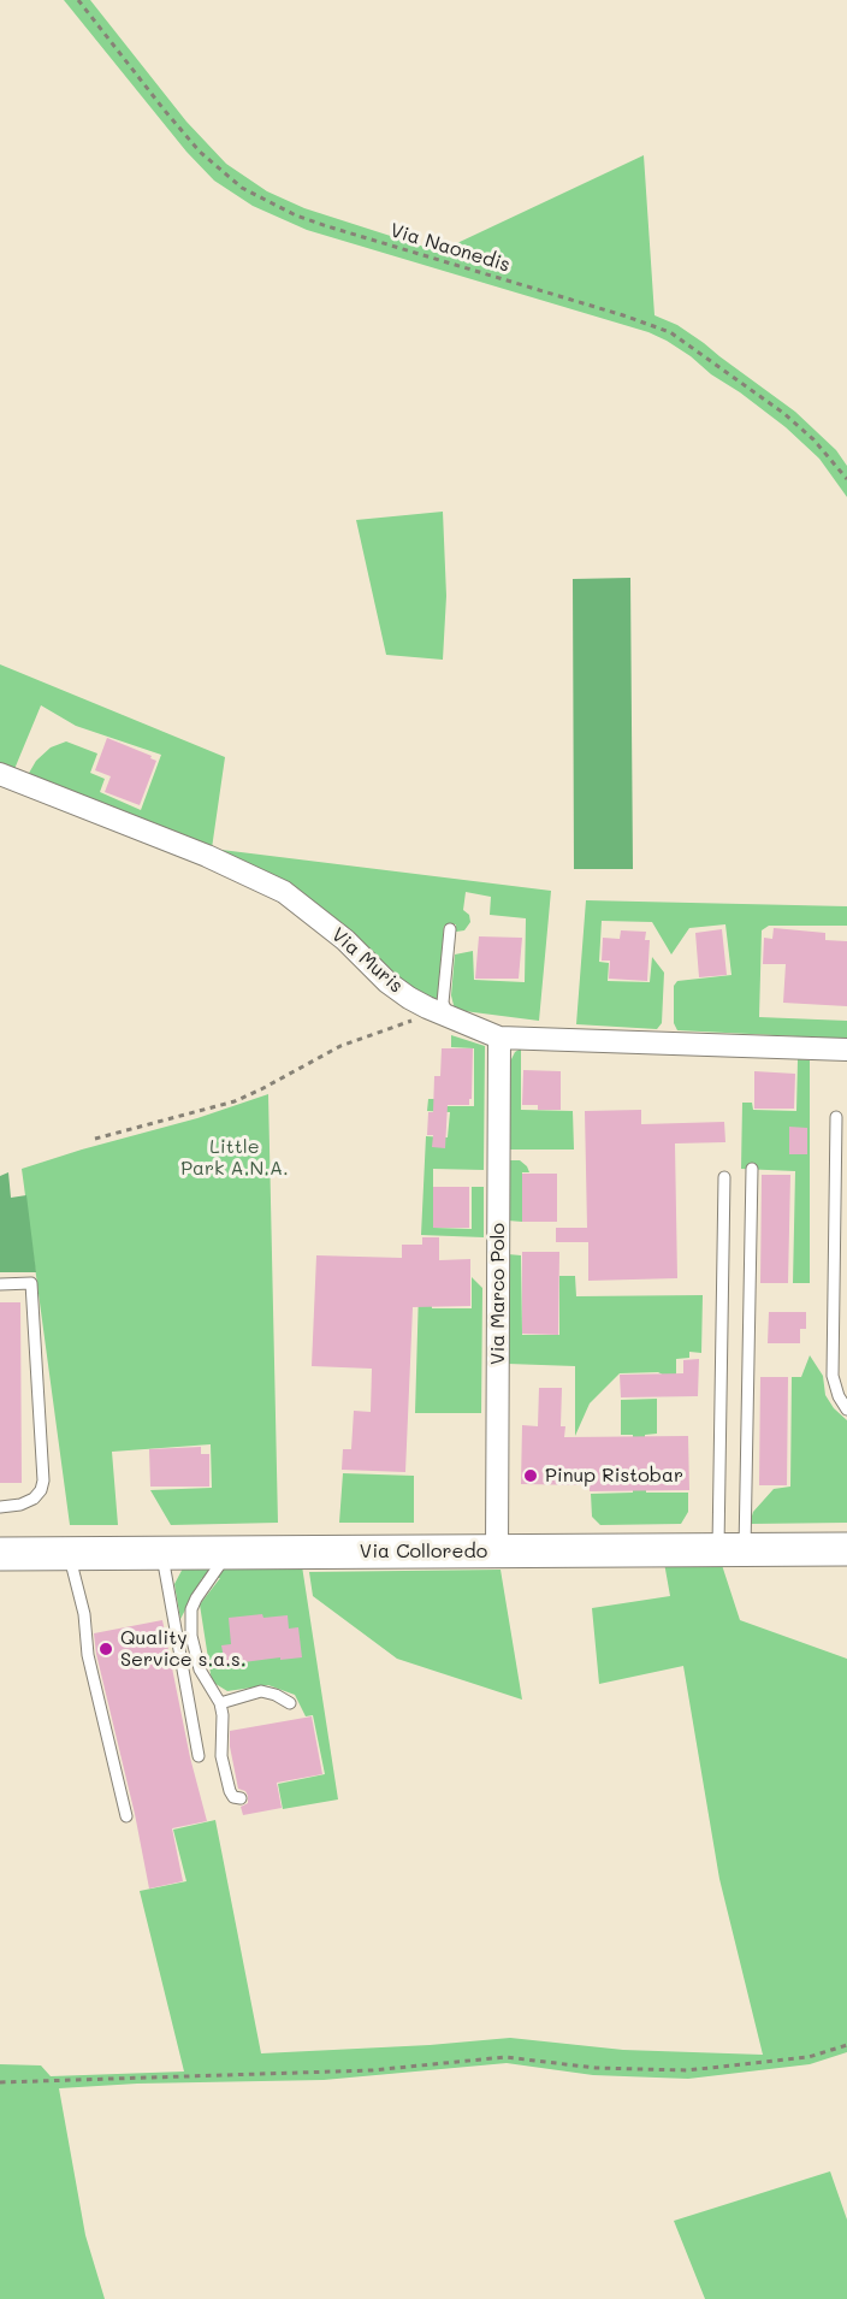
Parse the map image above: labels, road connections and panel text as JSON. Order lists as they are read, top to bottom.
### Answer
{
  "streets": {
    "main road": ["Via Colloredo"],
    "street": ["Via Muris", "Via Marco Polo"],
    "path": ["Via Naonedis"]
  },
  "crossings": [
    ["Via Muris", "Via Marco Polo"],
    ["Via Marco Polo", "Via Colloredo"]
  ],
  "parks": ["Little Park A.N.A."],
  "places": ["Pinup Ristobar", "Quality Service s.a.s."]
}
